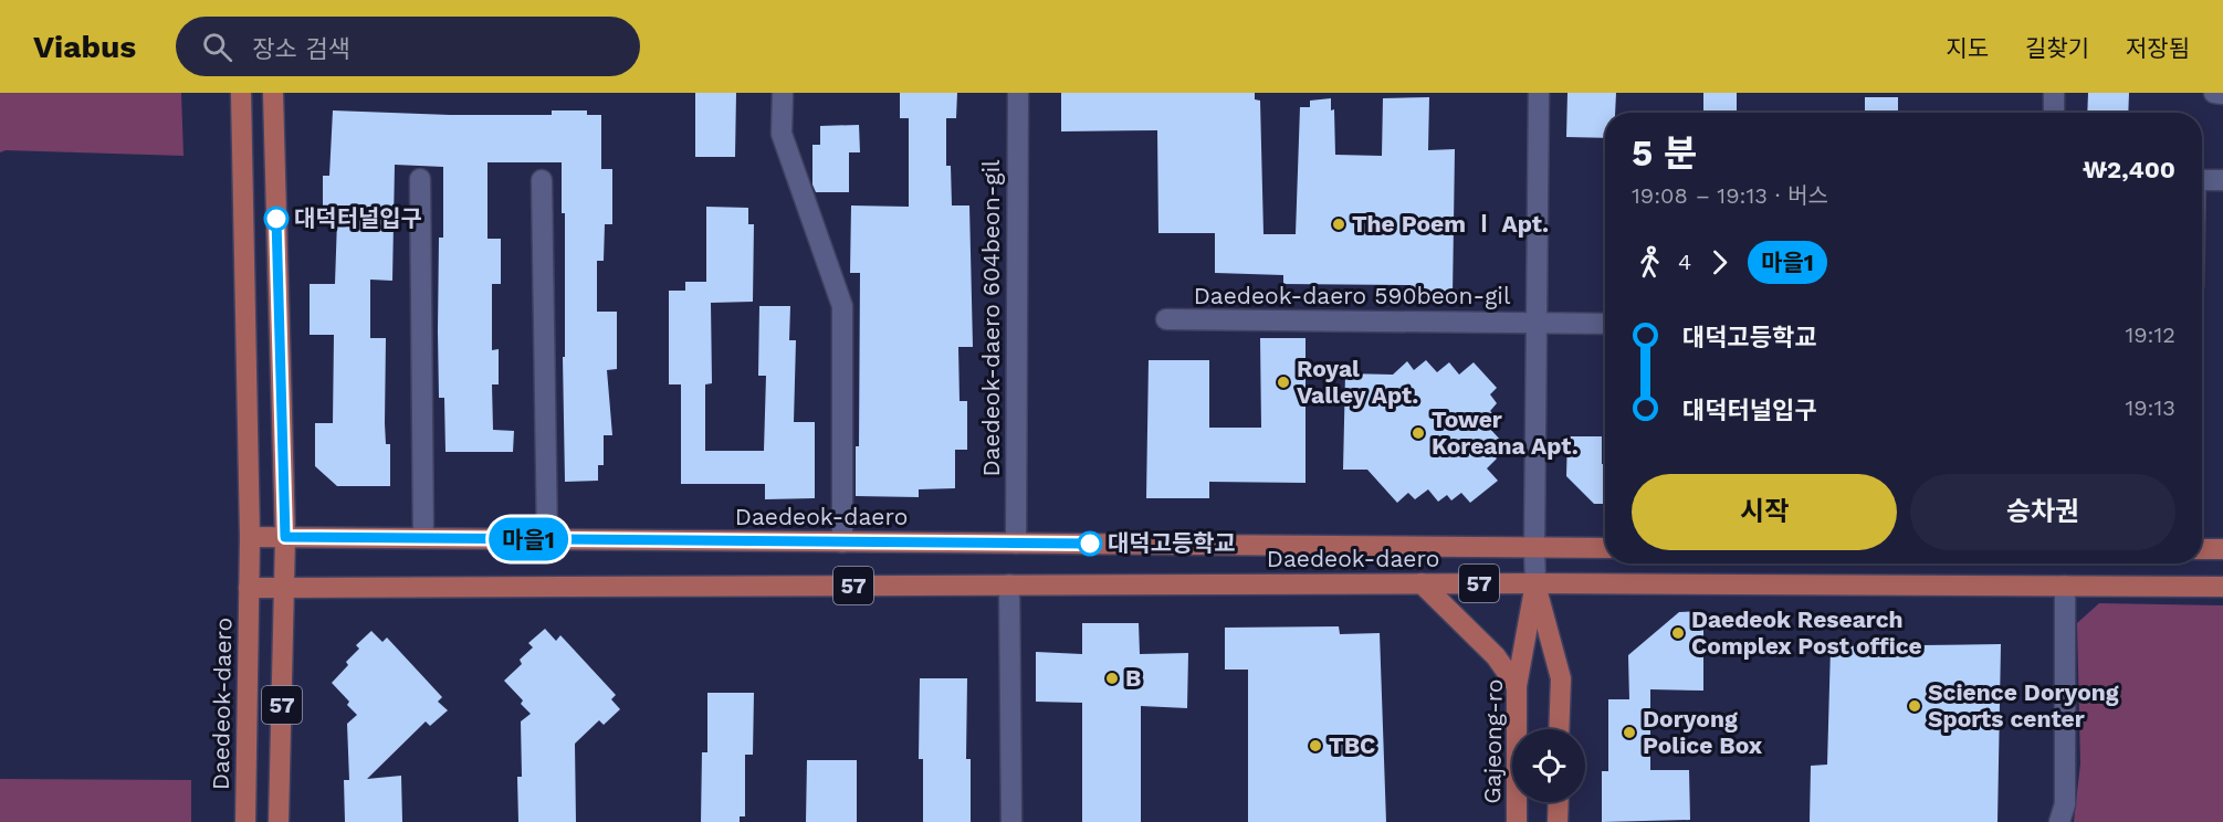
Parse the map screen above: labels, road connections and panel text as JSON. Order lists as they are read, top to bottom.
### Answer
{
  "streets": {
    "main road": ["Daedeok-daero", "57", "Gajeong-ro"],
    "street": ["Daedeok-daero 590beon-gil", "Daedeok-daero 604beon-gil"]
  },
  "crossings": [
    ["Daedeok-daero 590beon-gil", "Daedeok-daero"],
    ["Daedeok-daero 590beon-gil", "Gajeong-ro"],
    ["Daedeok-daero 604beon-gil", "Daedeok-daero"],
    ["Daedeok-daero", "57"],
    ["Daedeok-daero", "Gajeong-ro"]
  ],
  "places": [
    "대덕터널입구",
    "The Poem Ⅰ Apt.",
    "Royal Valley Apt.",
    "Tower Koreana Apt.",
    "대덕고등학교",
    "Daedeok Research Complex Post office",
    "B",
    "Science Doryong Sports center",
    "Doryong Police Box",
    "TBC"
  ],
  "lines": ["bus line 마을1"],
  "page": {
    "header": "Viabus",
    "search": "장소 검색",
    "nav": ["지도", "길찾기", "저장됨"],
    "on_map": "마을1",
    "heading": ["5 분", "19:08 – 19:13 · 버스", "₩2,400"],
    "legs": ["4", "마을1"],
    "list": [
      {
        "name": "대덕고등학교",
        "value": "19:12"
      },
      {
        "name": "대덕터널입구",
        "value": "19:13"
      }
    ],
    "buttons": ["시작", "승차권"]
  }
}
